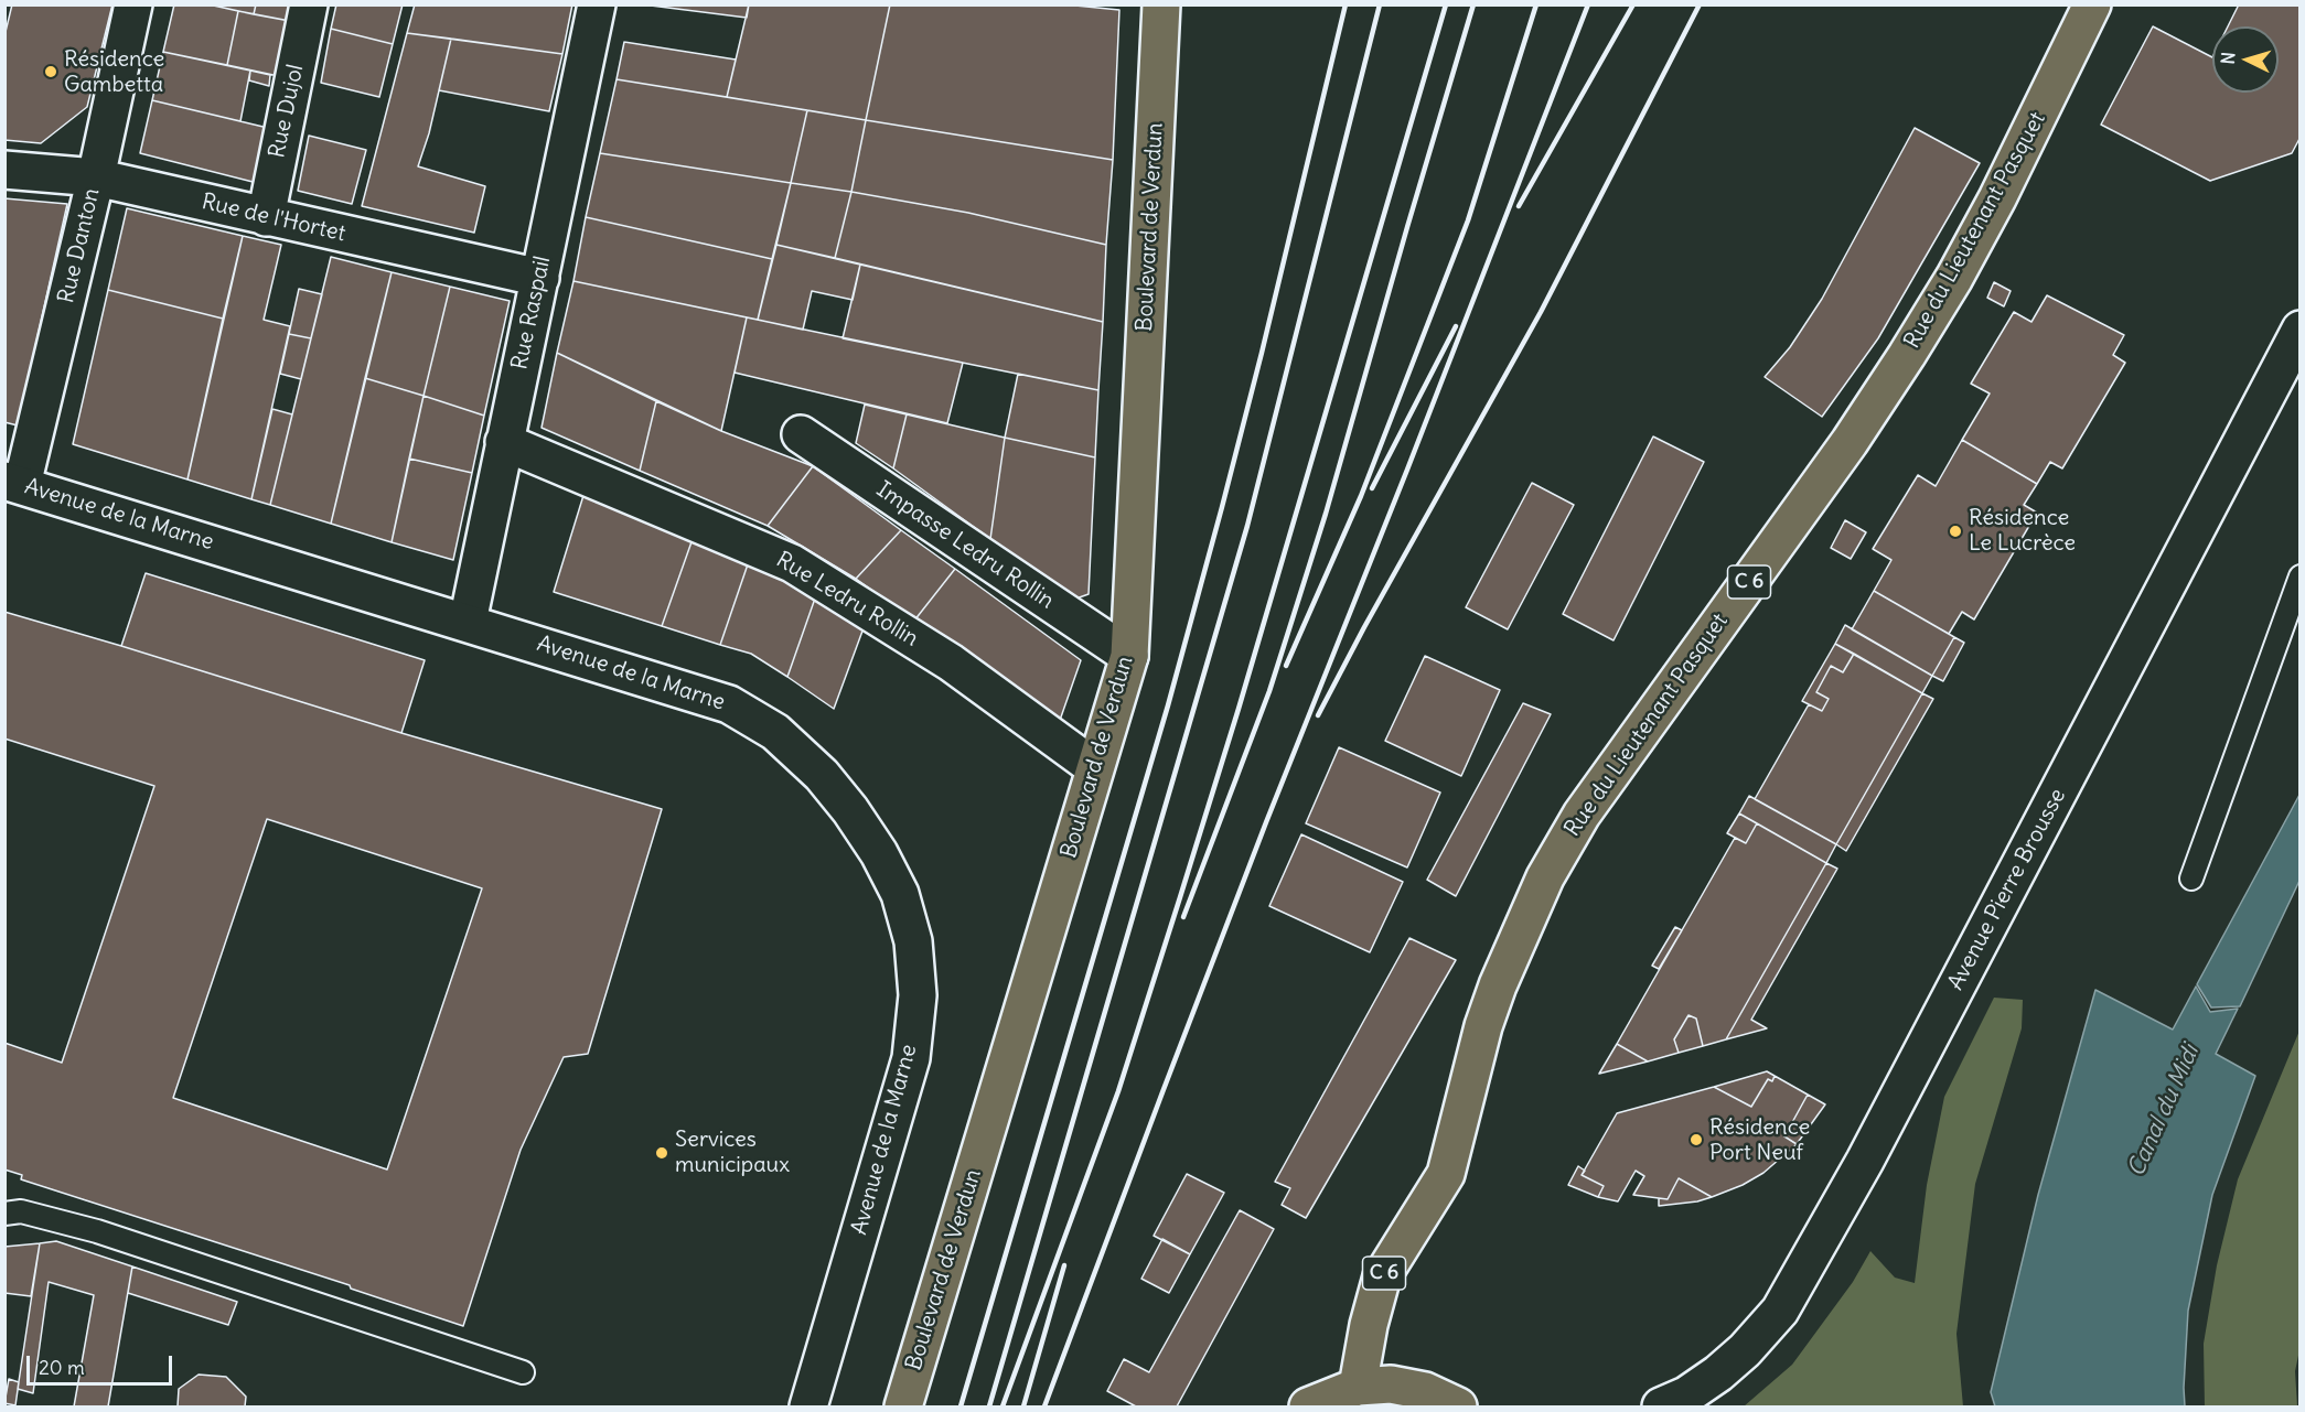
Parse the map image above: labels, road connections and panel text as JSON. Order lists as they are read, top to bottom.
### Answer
{
  "streets": {
    "main road": ["Boulevard de Verdun", "Rue du Lieutenant Pasquet", "C 6"],
    "street": [
      "Rue Dujol",
      "Rue de l'Hortet",
      "Rue Danton",
      "Rue Raspail",
      "Avenue de la Marne",
      "Impasse Ledru Rollin",
      "Rue Ledru Rollin",
      "Avenue Pierre Brousse"
    ]
  },
  "crossings": [
    ["Rue Dujol", "Rue de l'Hortet"],
    ["Rue de l'Hortet", "Rue Danton"],
    ["Rue de l'Hortet", "Rue Raspail"],
    ["Boulevard de Verdun", "Impasse Ledru Rollin"],
    ["Boulevard de Verdun", "Rue Ledru Rollin"],
    ["Rue Danton", "Avenue de la Marne"],
    ["Rue Raspail", "Avenue de la Marne"],
    ["Rue Raspail", "Rue Ledru Rollin"]
  ],
  "water": ["Canal du Midi"],
  "places": [
    "Résidence Gambetta",
    "Résidence Le Lucrèce",
    "Résidence Port Neuf",
    "Services municipaux"
  ],
  "scale_bar": "20 m",
  "north": "left"
}
